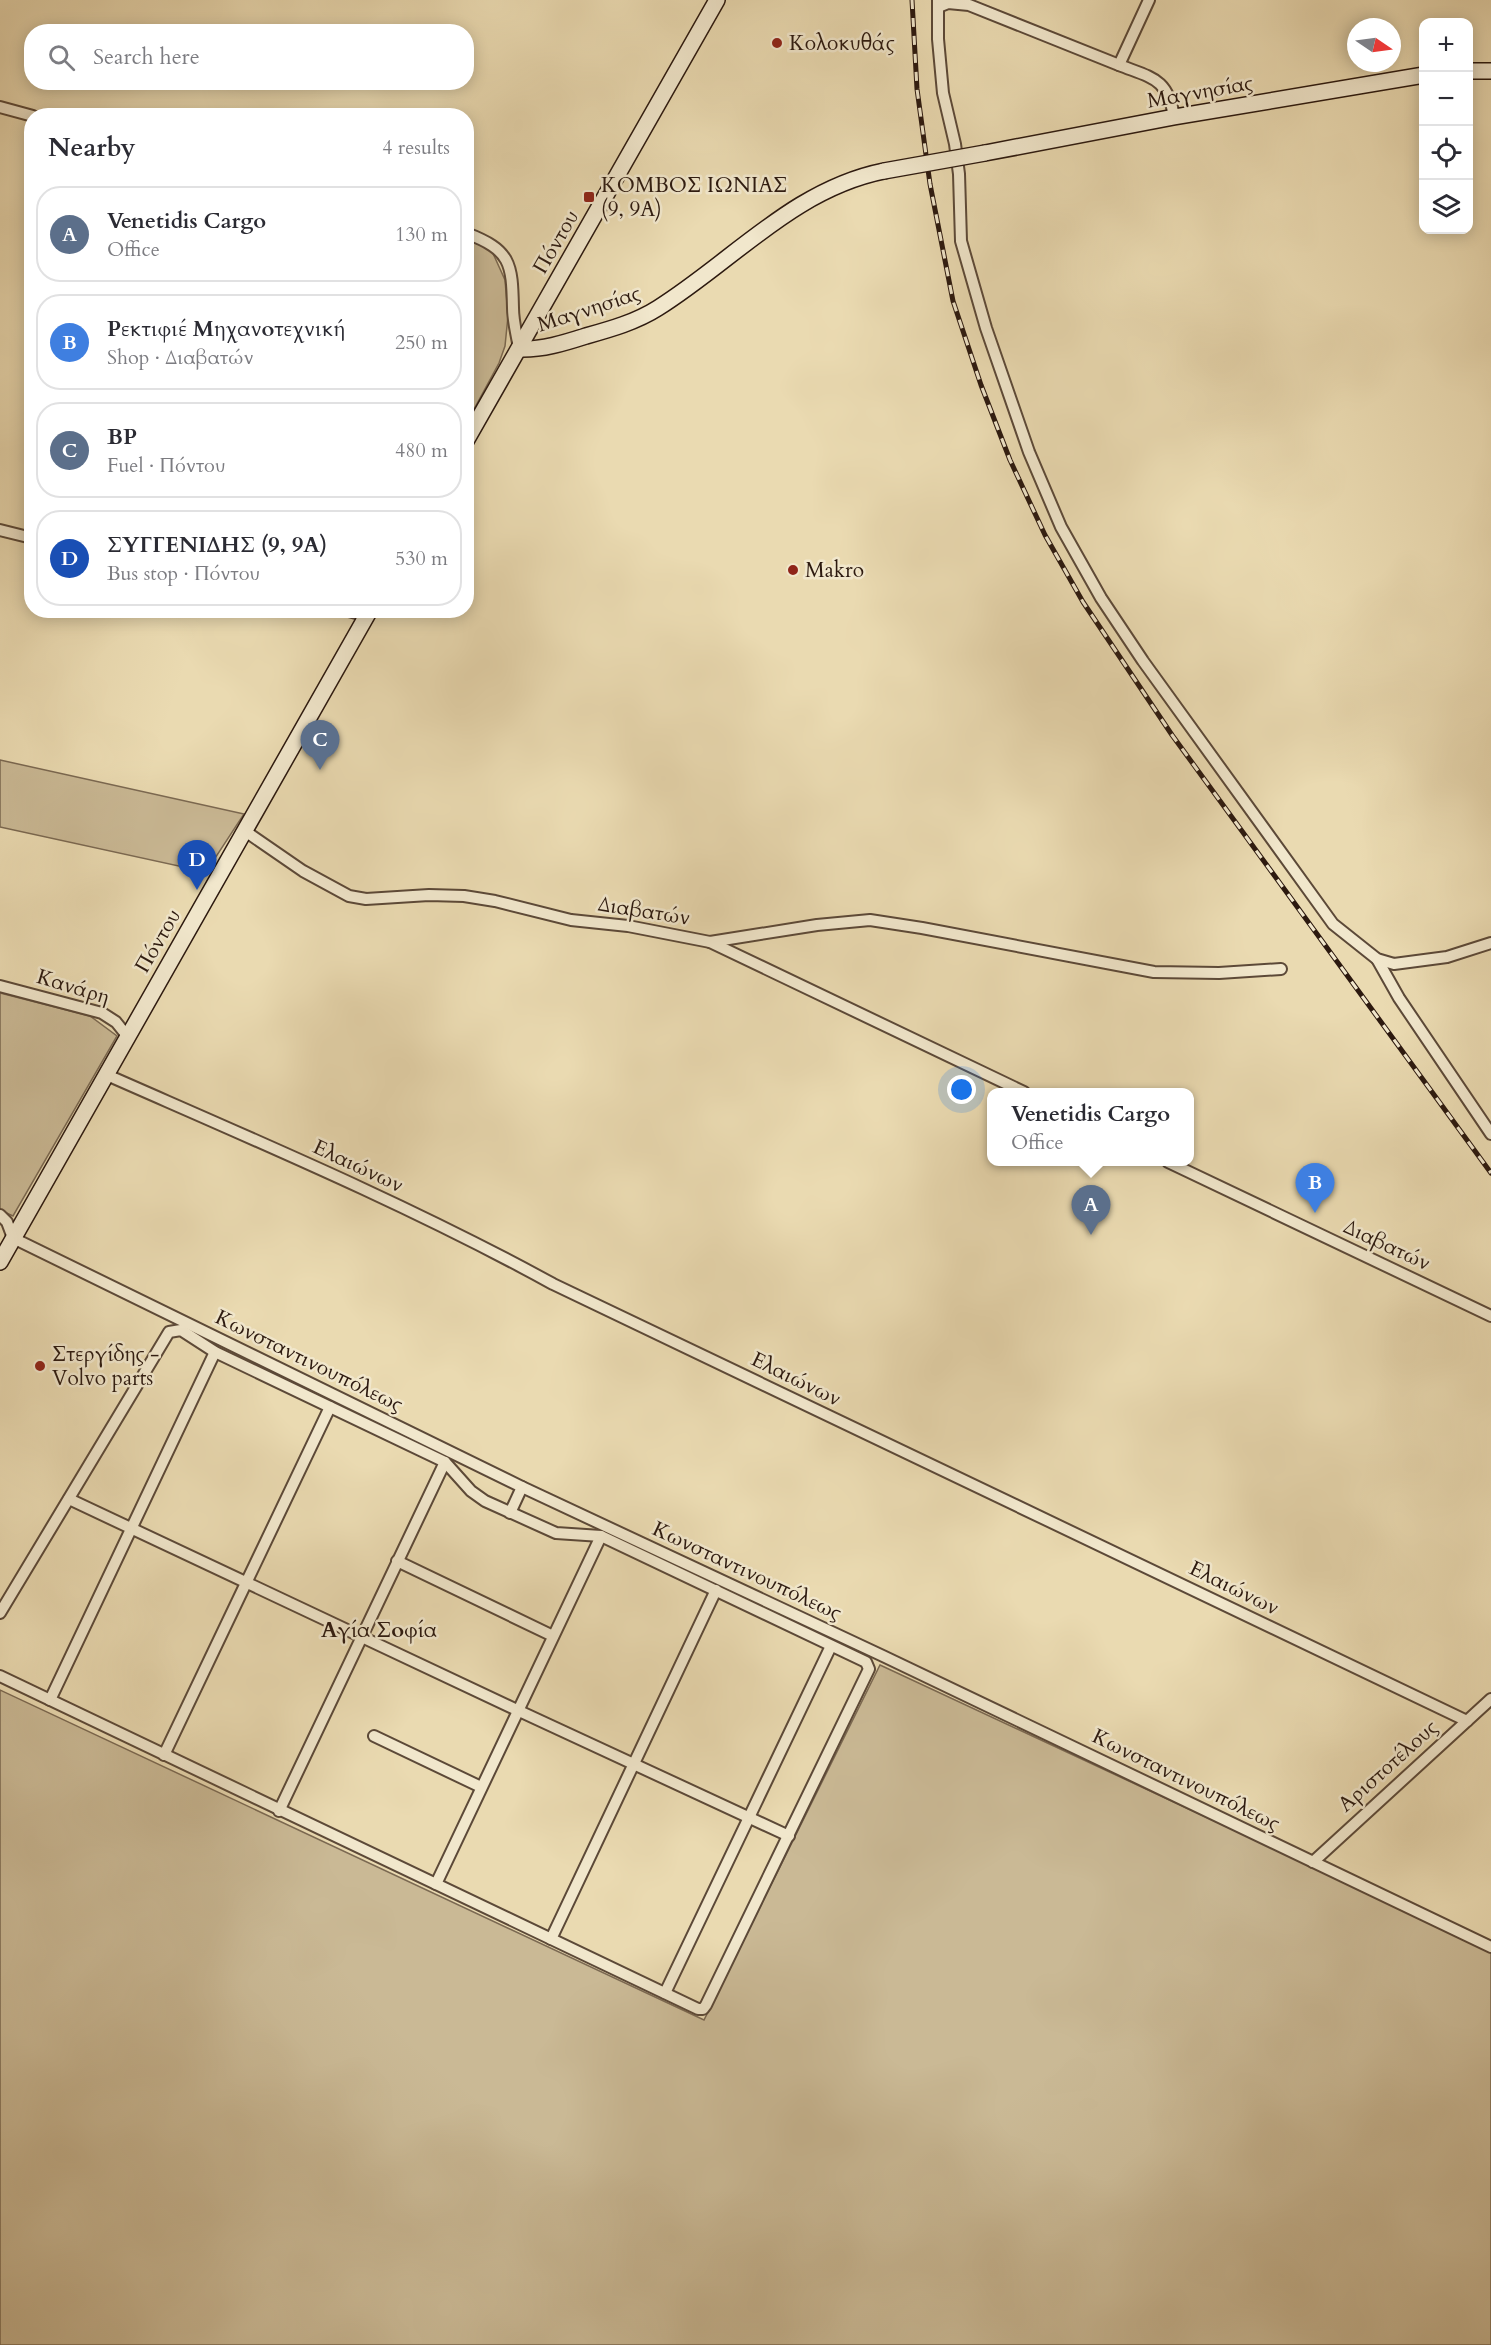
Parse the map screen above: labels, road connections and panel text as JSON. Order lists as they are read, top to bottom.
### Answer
{
  "streets": {
    "street": [
      "Μαγνησίας",
      "Πόντου",
      "Διαβατών",
      "Κανάρη",
      "Ελαιώνων",
      "Κωνσταντινουπόλεως",
      "Αριστοτέλους"
    ]
  },
  "crossings": [
    ["Μαγνησίας", "Πόντου"],
    ["Πόντου", "Διαβατών"],
    ["Πόντου", "Κανάρη"],
    ["Πόντου", "Ελαιώνων"],
    ["Πόντου", "Κωνσταντινουπόλεως"],
    ["Ελαιώνων", "Αριστοτέλους"],
    ["Κωνσταντινουπόλεως", "Αριστοτέλους"]
  ],
  "districts": ["Αγία Σοφία"],
  "places": {
    "other": ["Κολοκυθάς", "Makro", "Στεργίδης - Volvo parts"],
    "transit": ["ΚΟΜΒΟΣ ΙΩΝΙΑΣ (9, 9Α)"]
  },
  "north": "right",
  "page": {
    "map_buttons": ["+", "−"],
    "search": "Search here",
    "heading": ["Nearby", "4 results"],
    "list": [
      {
        "mark": "A",
        "name": "Venetidis Cargo",
        "note": "Office",
        "value": "130 m"
      },
      {
        "mark": "B",
        "name": "Ρεκτιφιέ Μηχανοτεχνική",
        "note": "Shop · Διαβατών",
        "value": "250 m"
      },
      {
        "mark": "C",
        "name": "BP",
        "note": "Fuel · Πόντου",
        "value": "480 m"
      },
      {
        "mark": "D",
        "name": "ΣΥΓΓΕΝΙΔΗΣ (9, 9Α)",
        "note": "Bus stop · Πόντου",
        "value": "530 m"
      }
    ],
    "pins": [
      "C",
      "D",
      "B",
      "A"
    ],
    "popup": ["Venetidis Cargo", "Office"]
  }
}
